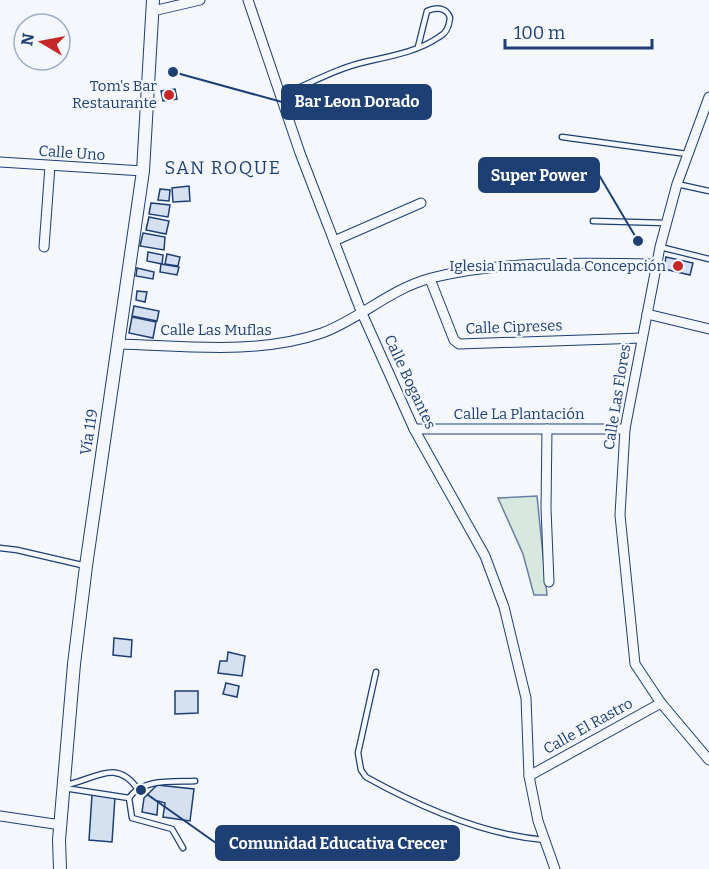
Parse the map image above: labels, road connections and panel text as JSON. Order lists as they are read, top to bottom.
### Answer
{
  "streets": {
    "main road": ["Vía 119"],
    "street": [
      "Calle Uno",
      "Calle Cipreses",
      "Calle Las Muflas",
      "Calle Bogantes",
      "Calle Las Flores",
      "Calle La Plantación",
      "Calle El Rastro"
    ]
  },
  "crossings": [
    ["Calle Uno", "Vía 119"],
    ["Calle Cipreses", "Calle Las Muflas"],
    ["Calle Cipreses", "Calle Las Flores"],
    ["Calle Las Muflas", "Calle Bogantes"],
    ["Calle Las Muflas", "Calle Las Flores"],
    ["Calle Las Muflas", "Vía 119"],
    ["Calle Bogantes", "Calle La Plantación"],
    ["Calle Bogantes", "Calle El Rastro"],
    ["Calle Las Flores", "Calle La Plantación"],
    ["Calle Las Flores", "Calle El Rastro"]
  ],
  "districts": ["SAN ROQUE"],
  "places": [
    "Bar Leon Dorado",
    "Tom's Bar Restaurante",
    "Super Power",
    "Iglesia Inmaculada Concepción",
    "Comunidad Educativa Crecer"
  ],
  "scale_bar": "100 m",
  "north": "left"
}
